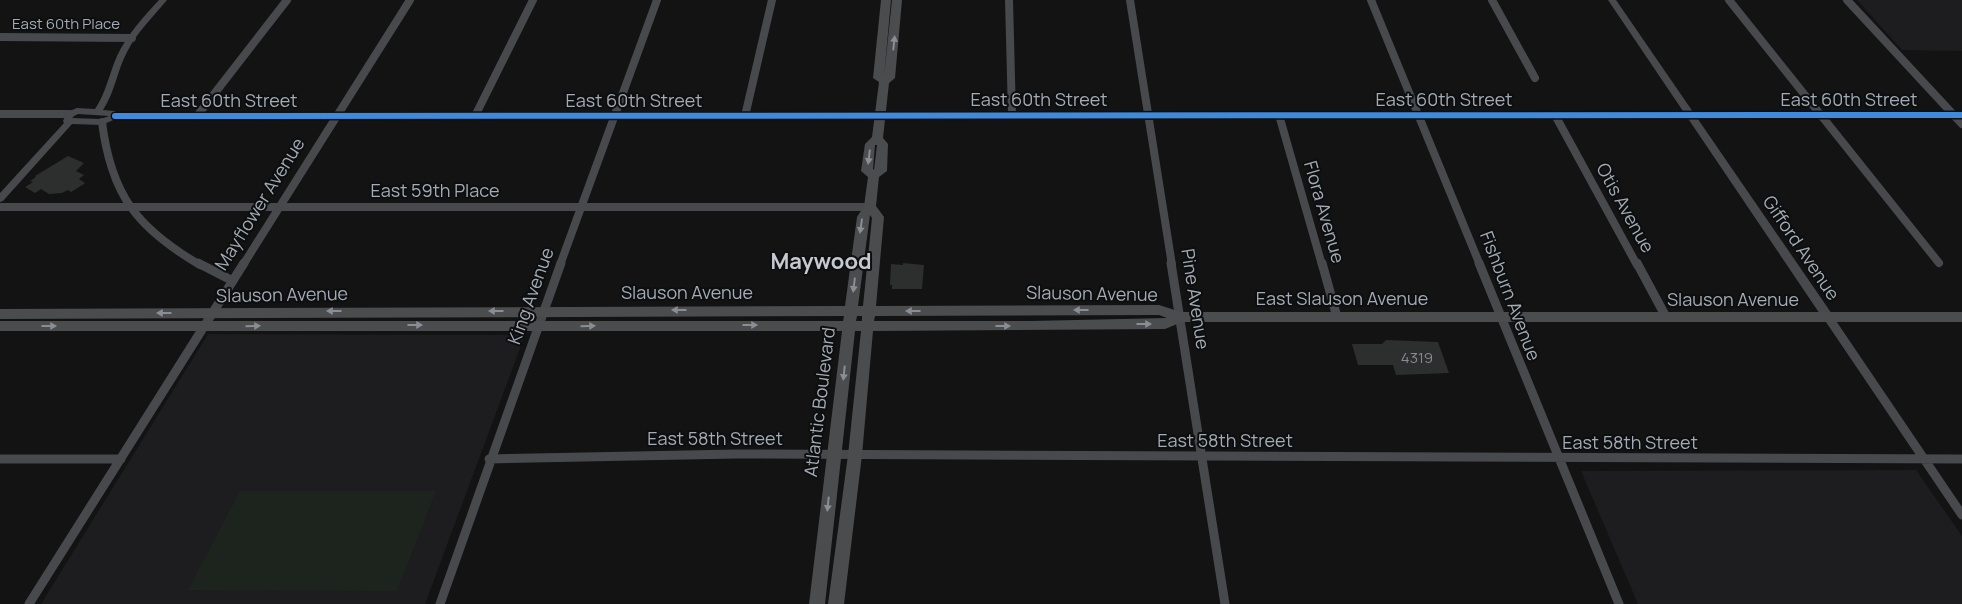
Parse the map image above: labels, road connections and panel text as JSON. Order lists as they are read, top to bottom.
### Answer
{
  "streets": {
    "main road": ["Slauson Avenue", "East Slauson Avenue", "Atlantic Boulevard"],
    "street": [
      "East 60th Place",
      "East 60th Street",
      "East 59th Place",
      "Mayflower Avenue",
      "Otis Avenue",
      "Flora Avenue",
      "Gifford Avenue",
      "King Avenue",
      "Fishburn Avenue",
      "Pine Avenue",
      "East 58th Street"
    ]
  },
  "crossings": [
    ["East 60th Street", "Mayflower Avenue"],
    ["East 60th Street", "Otis Avenue"],
    ["East 60th Street", "Flora Avenue"],
    ["East 60th Street", "Gifford Avenue"],
    ["East 60th Street", "King Avenue"],
    ["East 60th Street", "Fishburn Avenue"],
    ["East 60th Street", "Pine Avenue"],
    ["East 60th Street", "Atlantic Boulevard"],
    ["East 59th Place", "Mayflower Avenue"],
    ["East 59th Place", "King Avenue"],
    ["East 59th Place", "Atlantic Boulevard"],
    ["Mayflower Avenue", "Slauson Avenue"],
    ["Otis Avenue", "Slauson Avenue"],
    ["Flora Avenue", "East Slauson Avenue"],
    ["Gifford Avenue", "Slauson Avenue"],
    ["Gifford Avenue", "East 58th Street"],
    ["Slauson Avenue", "King Avenue"],
    ["Slauson Avenue", "Fishburn Avenue"],
    ["Slauson Avenue", "Pine Avenue"],
    ["Slauson Avenue", "East Slauson Avenue"],
    ["Slauson Avenue", "Atlantic Boulevard"],
    ["King Avenue", "East 58th Street"],
    ["Fishburn Avenue", "East Slauson Avenue"],
    ["Fishburn Avenue", "East 58th Street"],
    ["Pine Avenue", "East Slauson Avenue"],
    ["Pine Avenue", "East 58th Street"],
    ["Atlantic Boulevard", "East 58th Street"]
  ],
  "districts": ["Maywood"],
  "house_numbers": ["4319"]
}
